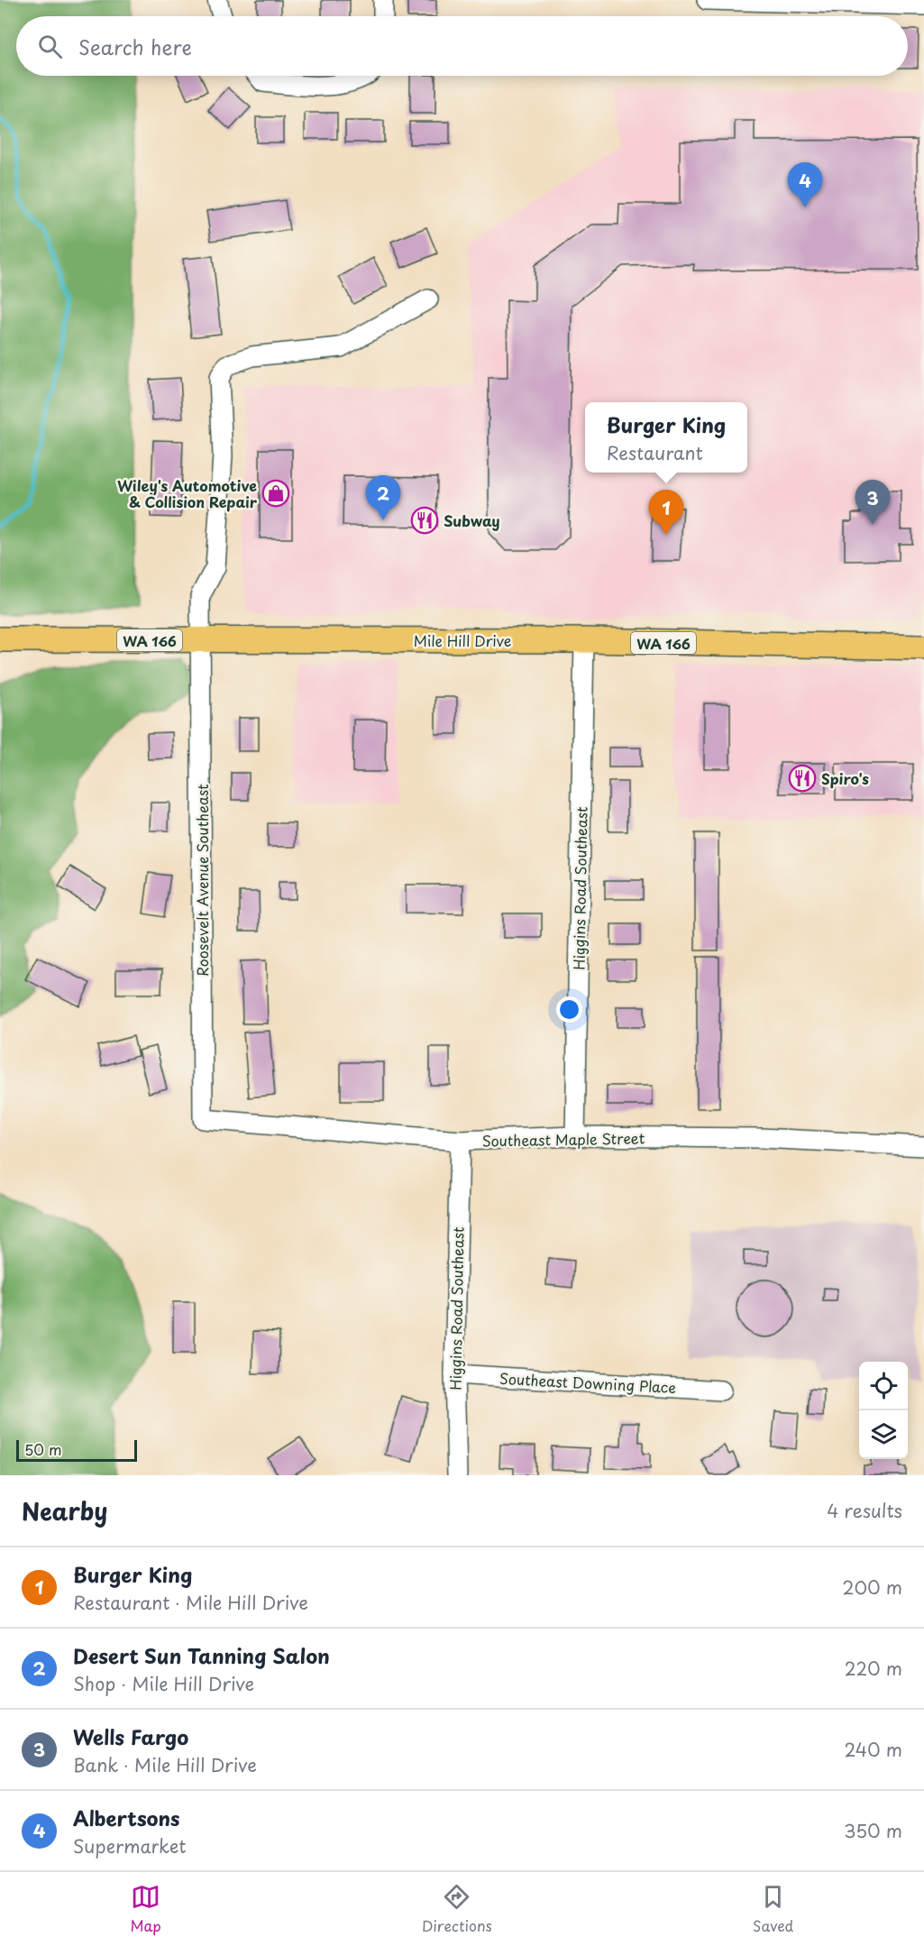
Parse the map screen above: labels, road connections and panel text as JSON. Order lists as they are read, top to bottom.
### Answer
{
  "streets": {
    "main road": ["WA 166", "Mile Hill Drive"],
    "street": [
      "Roosevelt Avenue Southeast",
      "Higgins Road Southeast",
      "Southeast Maple Street",
      "Southeast Downing Place"
    ]
  },
  "crossings": [
    ["Mile Hill Drive", "Roosevelt Avenue Southeast"],
    ["Mile Hill Drive", "Higgins Road Southeast"],
    ["Roosevelt Avenue Southeast", "Southeast Maple Street"],
    ["Higgins Road Southeast", "Southeast Maple Street"],
    ["Higgins Road Southeast", "Southeast Downing Place"]
  ],
  "places": {
    "shop": ["Wiley's Automotive & Collision Repair"],
    "restaurant": ["Subway", "Spiro's"]
  },
  "scale_bar": "50 m",
  "page": {
    "search": "Search here",
    "pins": [
      "4",
      "2",
      "3",
      "1"
    ],
    "popup": ["Burger King", "Restaurant"],
    "scale": "50 m",
    "heading": ["Nearby", "4 results"],
    "list": [
      {
        "mark": "1",
        "name": "Burger King",
        "note": "Restaurant · Mile Hill Drive",
        "value": "200 m"
      },
      {
        "mark": "2",
        "name": "Desert Sun Tanning Salon",
        "note": "Shop · Mile Hill Drive",
        "value": "220 m"
      },
      {
        "mark": "3",
        "name": "Wells Fargo",
        "note": "Bank · Mile Hill Drive",
        "value": "240 m"
      },
      {
        "mark": "4",
        "name": "Albertsons",
        "note": "Supermarket",
        "value": "350 m"
      }
    ],
    "nav": ["Map", "Directions", "Saved"]
  }
}
